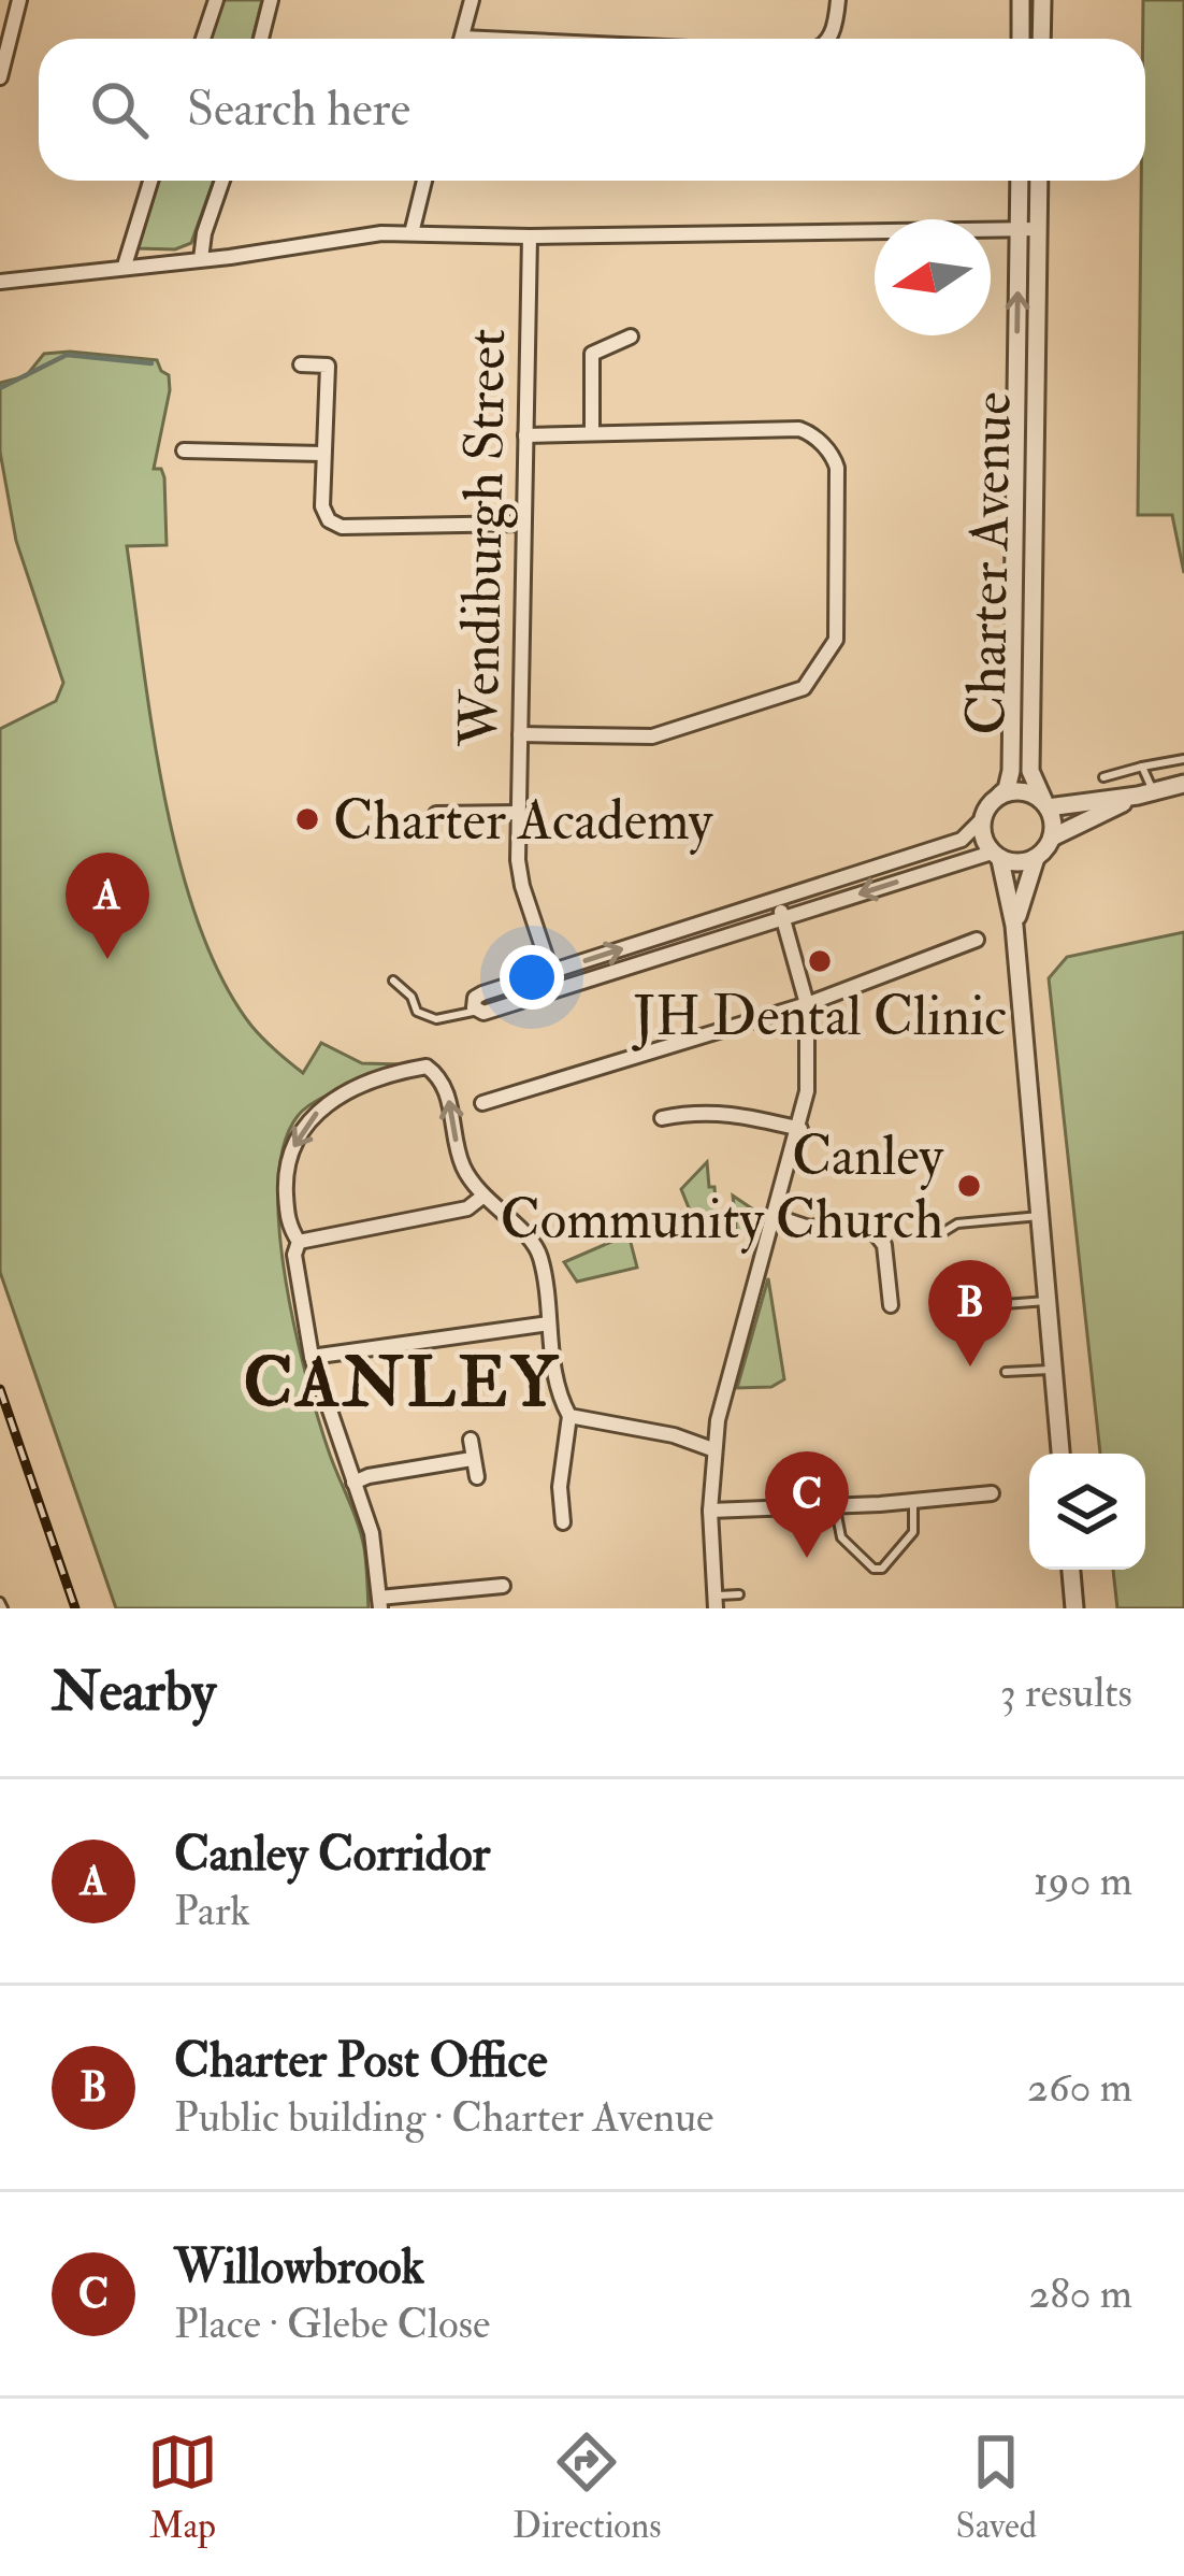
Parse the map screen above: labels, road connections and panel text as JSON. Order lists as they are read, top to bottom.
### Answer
{
  "streets": {
    "street": ["Wendiburgh Street", "Charter Avenue"]
  },
  "districts": ["CANLEY"],
  "places": ["Charter Academy", "JH Dental Clinic", "Canley Community Church"],
  "north": "left",
  "page": {
    "search": "Search here",
    "pins": ["A", "B", "C"],
    "heading": ["Nearby", "3 results"],
    "list": [
      {
        "mark": "A",
        "name": "Canley Corridor",
        "note": "Park",
        "value": "190 m"
      },
      {
        "mark": "B",
        "name": "Charter Post Office",
        "note": "Public building · Charter Avenue",
        "value": "260 m"
      },
      {
        "mark": "C",
        "name": "Willowbrook",
        "note": "Place · Glebe Close",
        "value": "280 m"
      }
    ],
    "nav": ["Map", "Directions", "Saved"]
  }
}
